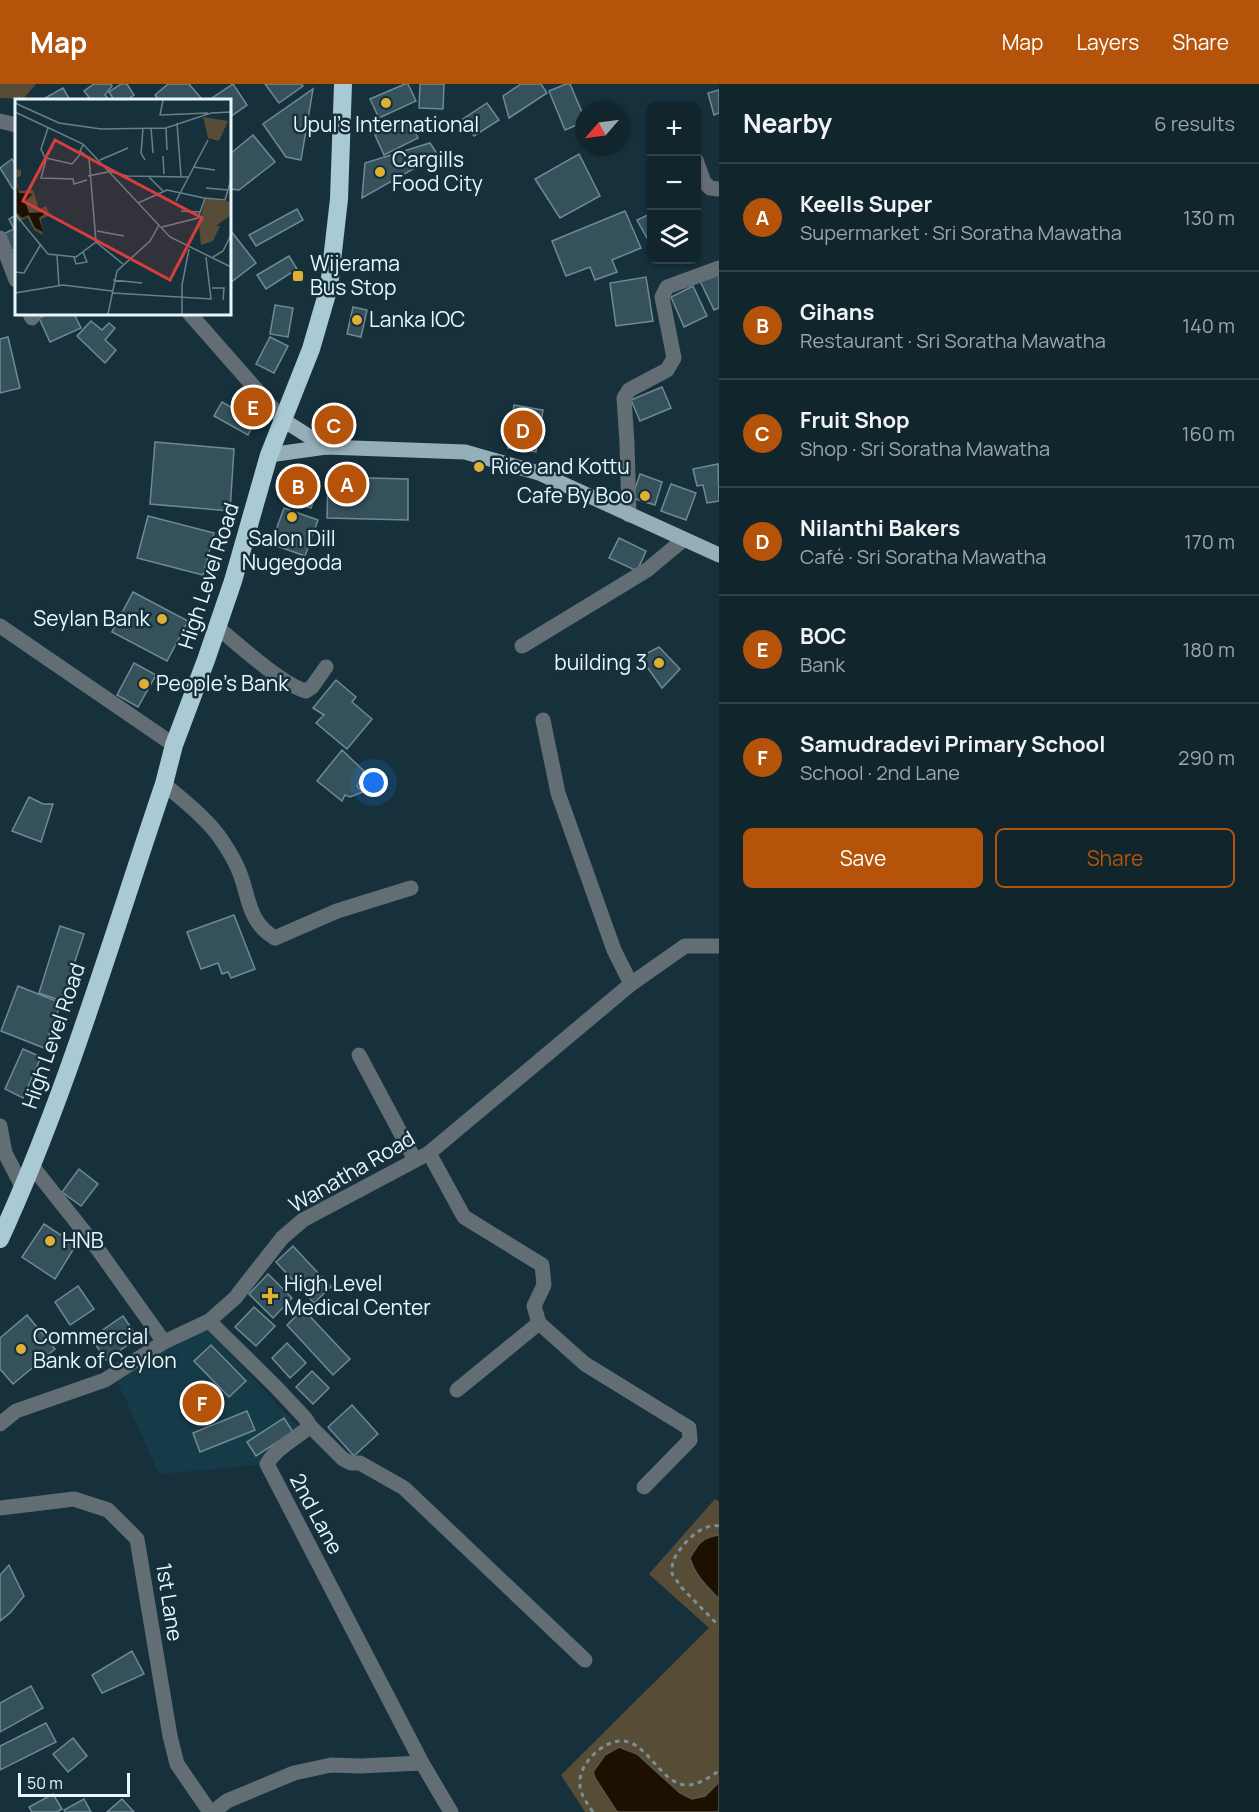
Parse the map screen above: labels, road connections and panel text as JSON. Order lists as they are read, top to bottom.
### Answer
{
  "streets": {
    "highway": ["High Level Road"],
    "street": ["Wanatha Road", "2nd Lane", "1st Lane"]
  },
  "places": {
    "other": [
      "Upul's International",
      "Cargills Food City",
      "Lanka IOC",
      "Rice and Kottu",
      "Cafe By Boo",
      "Salon Dill Nugegoda",
      "Seylan Bank",
      "building 3",
      "People's Bank",
      "HNB",
      "Commercial Bank of Ceylon"
    ],
    "transit": ["Wijerama Bus Stop"],
    "health": ["High Level Medical Center"]
  },
  "scale_bar": "50 m",
  "north": "bottom left",
  "page": {
    "header": "Map",
    "nav": ["Map", "Layers", "Share"],
    "heading": ["Nearby", "6 results"],
    "map_buttons": ["+", "−"],
    "list": [
      {
        "mark": "A",
        "name": "Keells Super",
        "note": "Supermarket · Sri Soratha Mawatha",
        "value": "130 m"
      },
      {
        "mark": "B",
        "name": "Gihans",
        "note": "Restaurant · Sri Soratha Mawatha",
        "value": "140 m"
      },
      {
        "mark": "C",
        "name": "Fruit Shop",
        "note": "Shop · Sri Soratha Mawatha",
        "value": "160 m"
      },
      {
        "mark": "D",
        "name": "Nilanthi Bakers",
        "note": "Café · Sri Soratha Mawatha",
        "value": "170 m"
      },
      {
        "mark": "E",
        "name": "BOC",
        "note": "Bank",
        "value": "180 m"
      },
      {
        "mark": "F",
        "name": "Samudradevi Primary School",
        "note": "School · 2nd Lane",
        "value": "290 m"
      }
    ],
    "pins": [
      "E",
      "C",
      "D",
      "A",
      "B",
      "F"
    ],
    "buttons": ["Save", "Share"],
    "scale": "50 m"
  }
}
